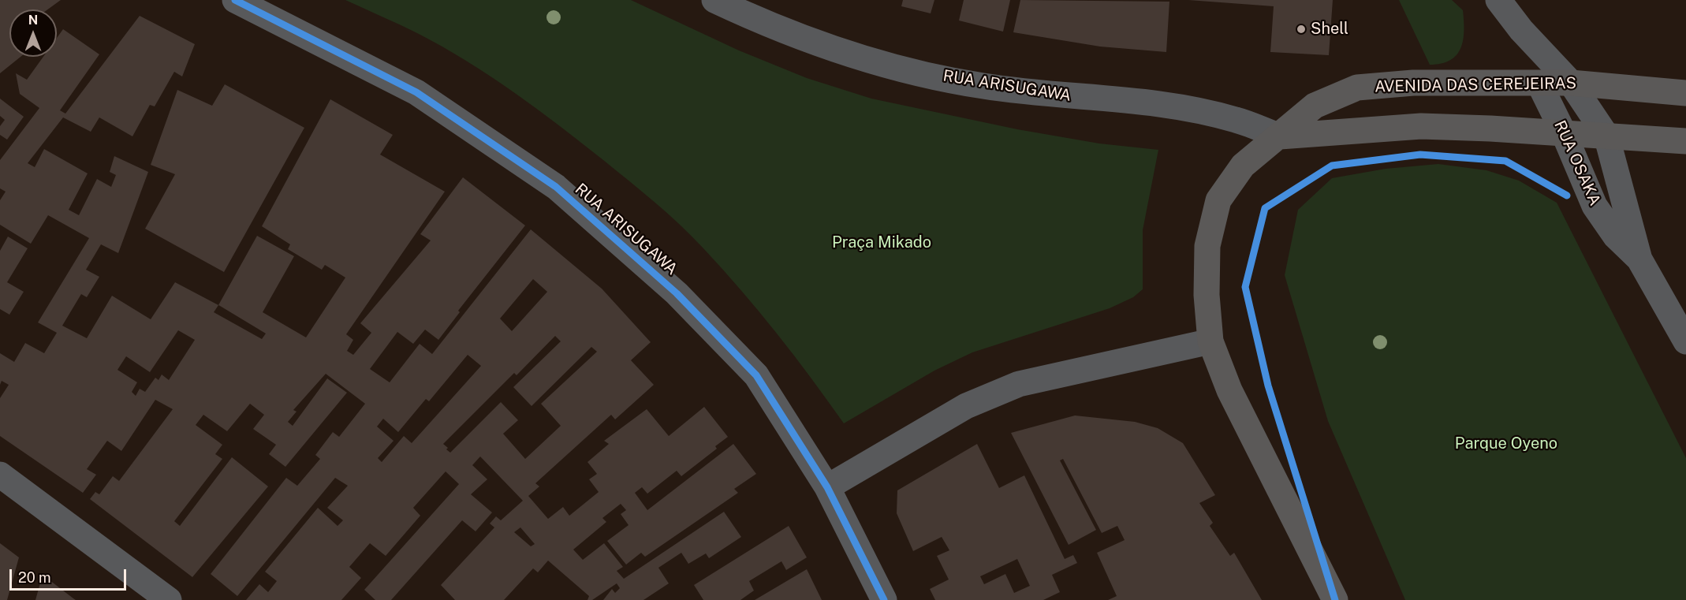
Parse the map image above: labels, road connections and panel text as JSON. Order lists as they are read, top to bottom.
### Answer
{
  "streets": {
    "main road": ["AVENIDA DAS CEREJEIRAS"],
    "street": ["RUA ARISUGAWA", "RUA OSAKA"]
  },
  "crossings": [
    ["AVENIDA DAS CEREJEIRAS", "RUA ARISUGAWA"],
    ["AVENIDA DAS CEREJEIRAS", "RUA OSAKA"]
  ],
  "parks": ["Praça Mikado", "Parque Oyeno"],
  "places": ["Shell"],
  "scale_bar": "20 m",
  "north": "top"
}
